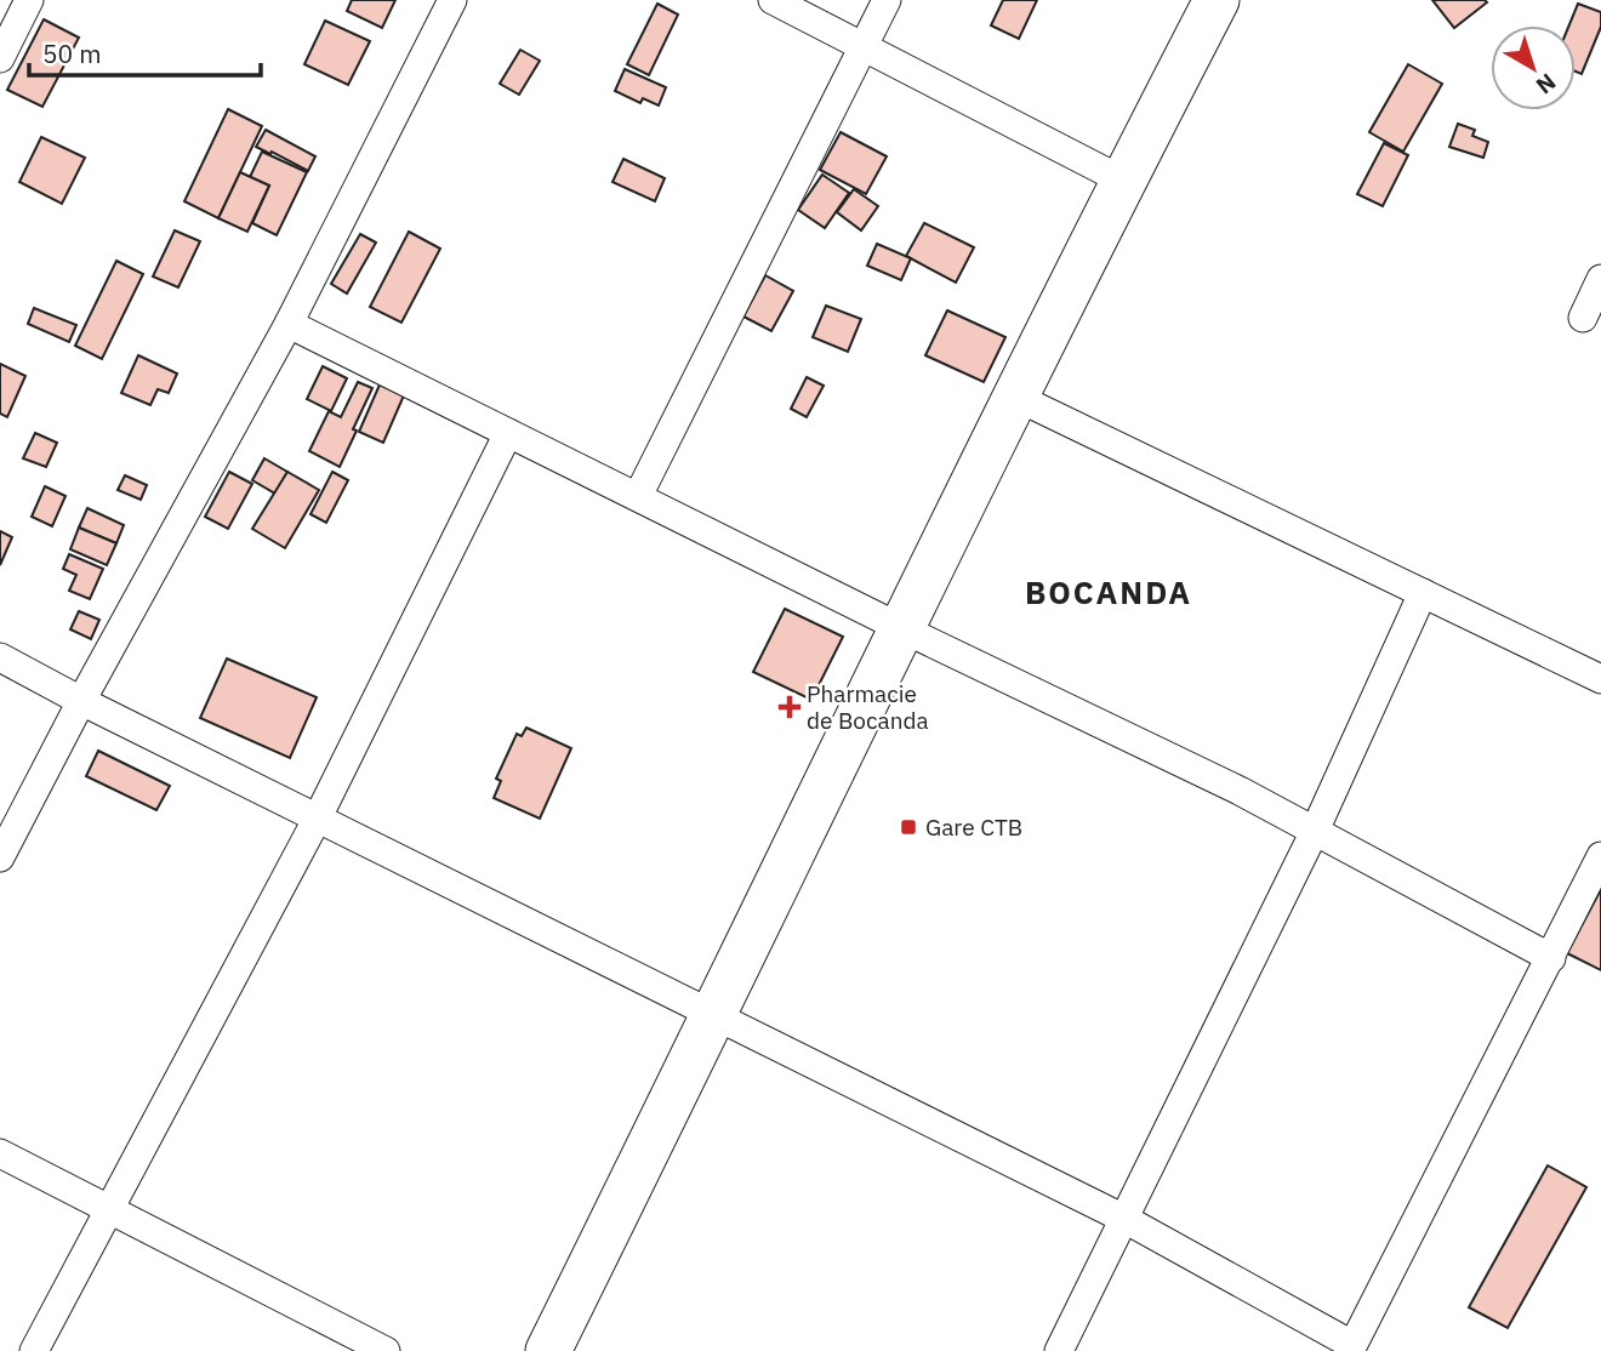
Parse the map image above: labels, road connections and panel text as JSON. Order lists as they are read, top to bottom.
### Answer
{
  "districts": ["BOCANDA"],
  "places": {
    "health": ["Pharmacie de Bocanda"],
    "transit": ["Gare CTB"]
  },
  "scale_bar": "50 m",
  "north": "bottom right"
}
